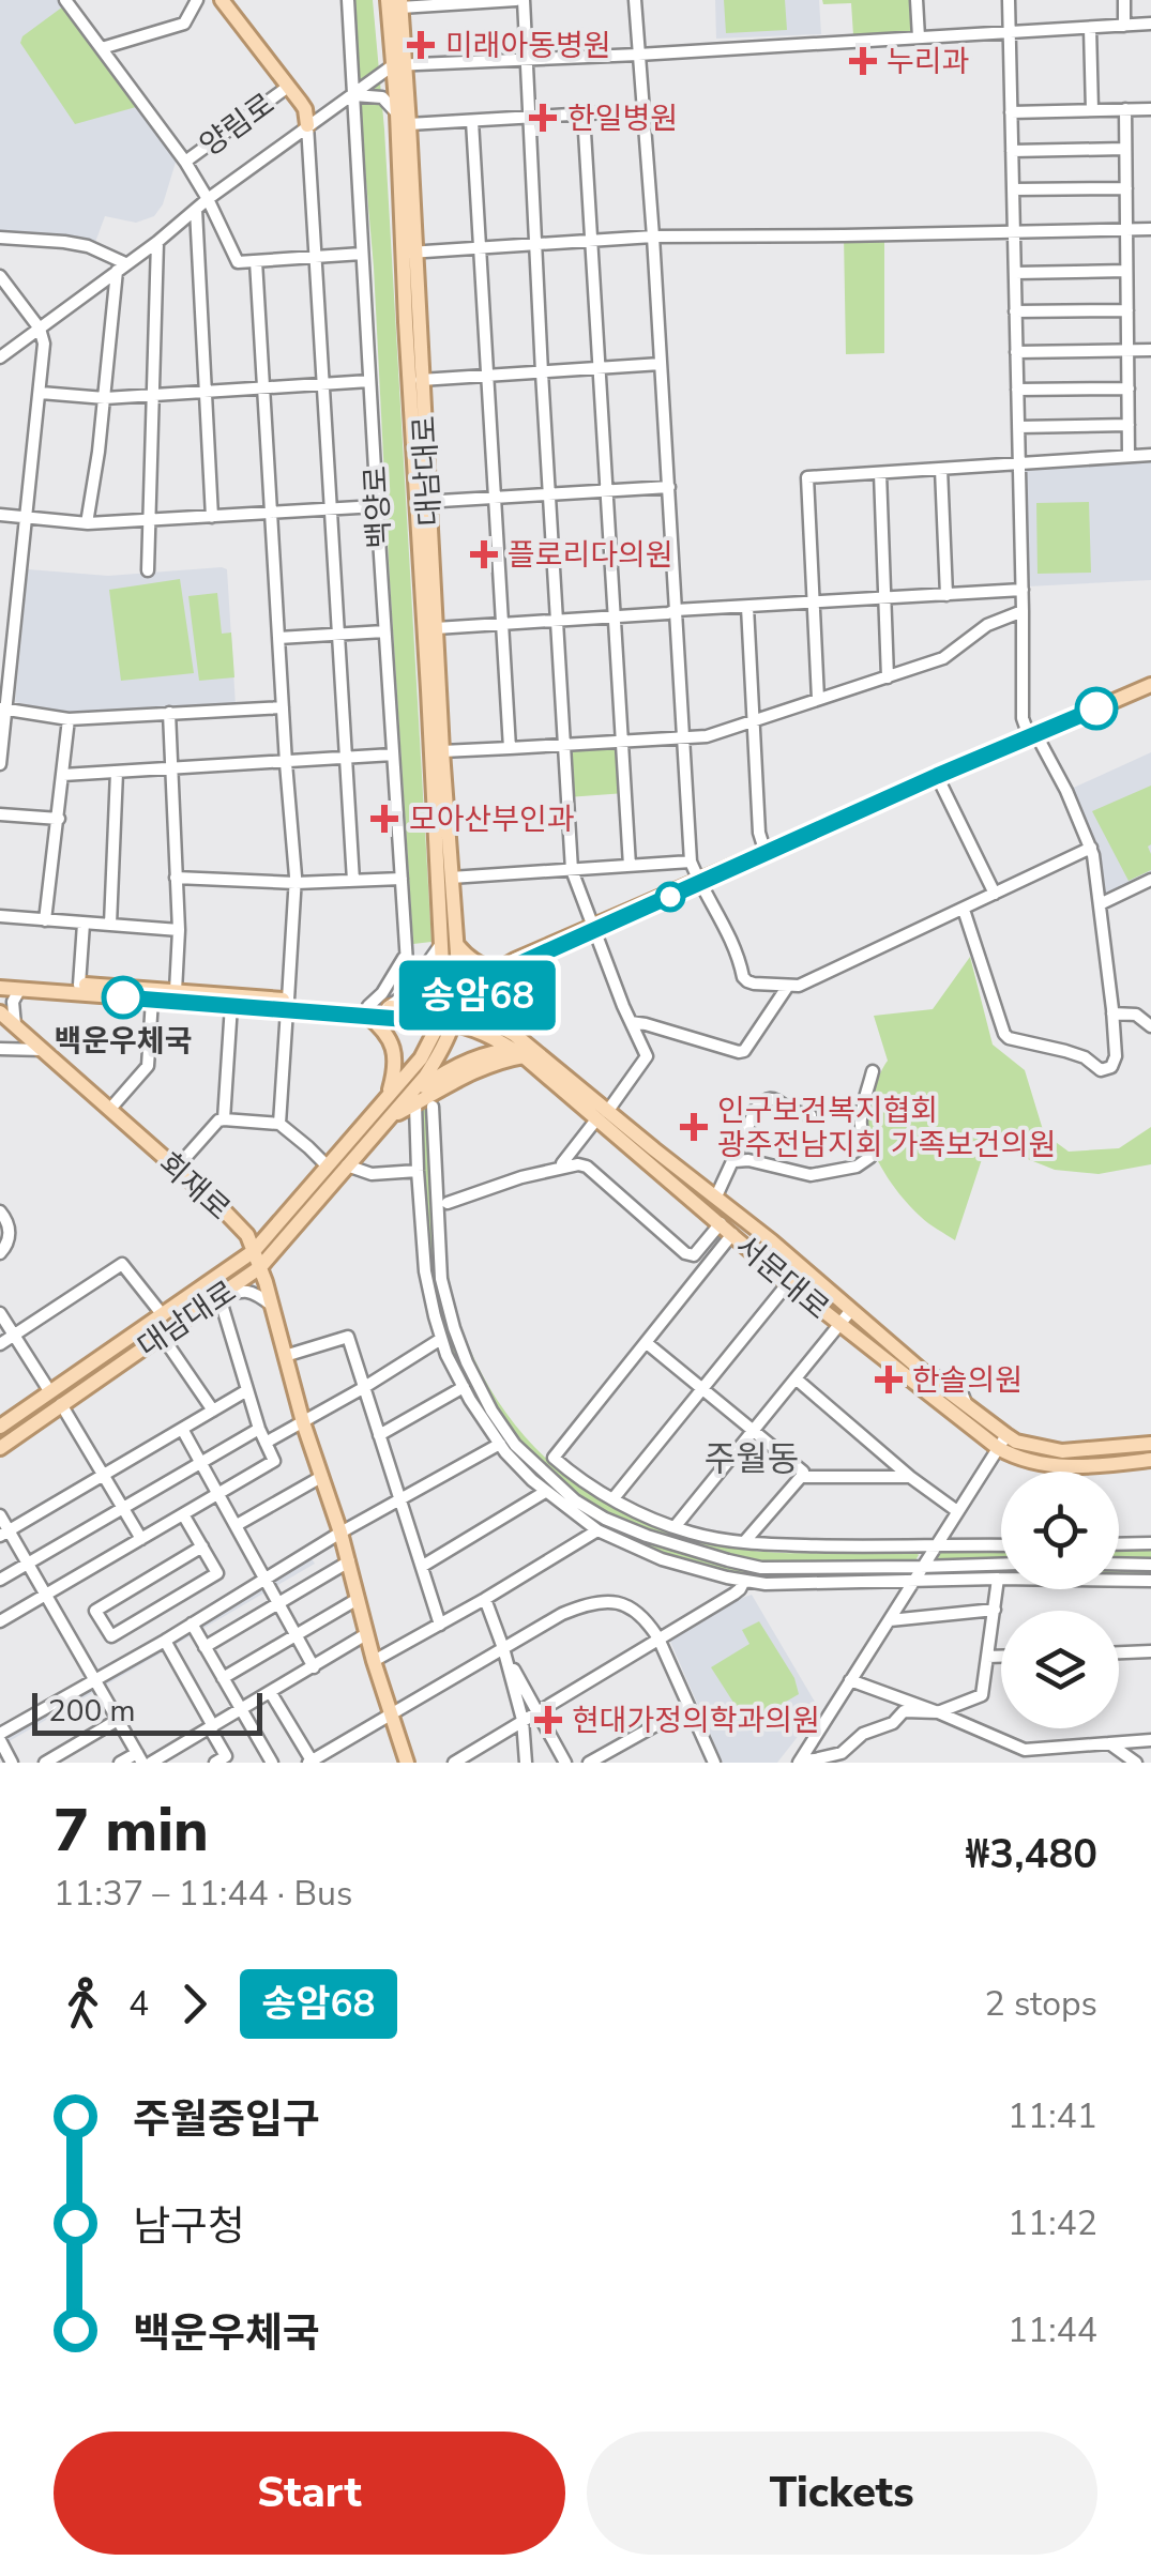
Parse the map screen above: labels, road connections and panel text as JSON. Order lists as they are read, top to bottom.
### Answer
{
  "streets": {
    "main road": [
      "양림로",
      "대남대로",
      "회재로",
      "서문대로"
    ],
    "street": ["백양로"]
  },
  "crossings": [
    ["대남대로", "회재로"],
    ["대남대로", "서문대로"]
  ],
  "districts": ["주월동"],
  "places": {
    "health": [
      "미래아동병원",
      "누리과",
      "한일병원",
      "플로리다의원",
      "모아산부인과",
      "인구보건복지협회 광주전남지회 가족보건의원",
      "한솔의원",
      "현대가정의학과의원"
    ],
    "other": ["백운우체국"]
  },
  "lines": ["bus line 송암68"],
  "scale_bar": "200 m",
  "page": {
    "on_map": "송암68",
    "scale": "200 m",
    "heading": ["7 min", "11:37 – 11:44 · Bus", "₩3,480"],
    "legs": ["4", "송암68", "2 stops"],
    "list": [
      {
        "name": "주월중입구",
        "value": "11:41"
      },
      {
        "name": "남구청",
        "value": "11:42"
      },
      {
        "name": "백운우체국",
        "value": "11:44"
      }
    ],
    "buttons": ["Start", "Tickets"]
  }
}
